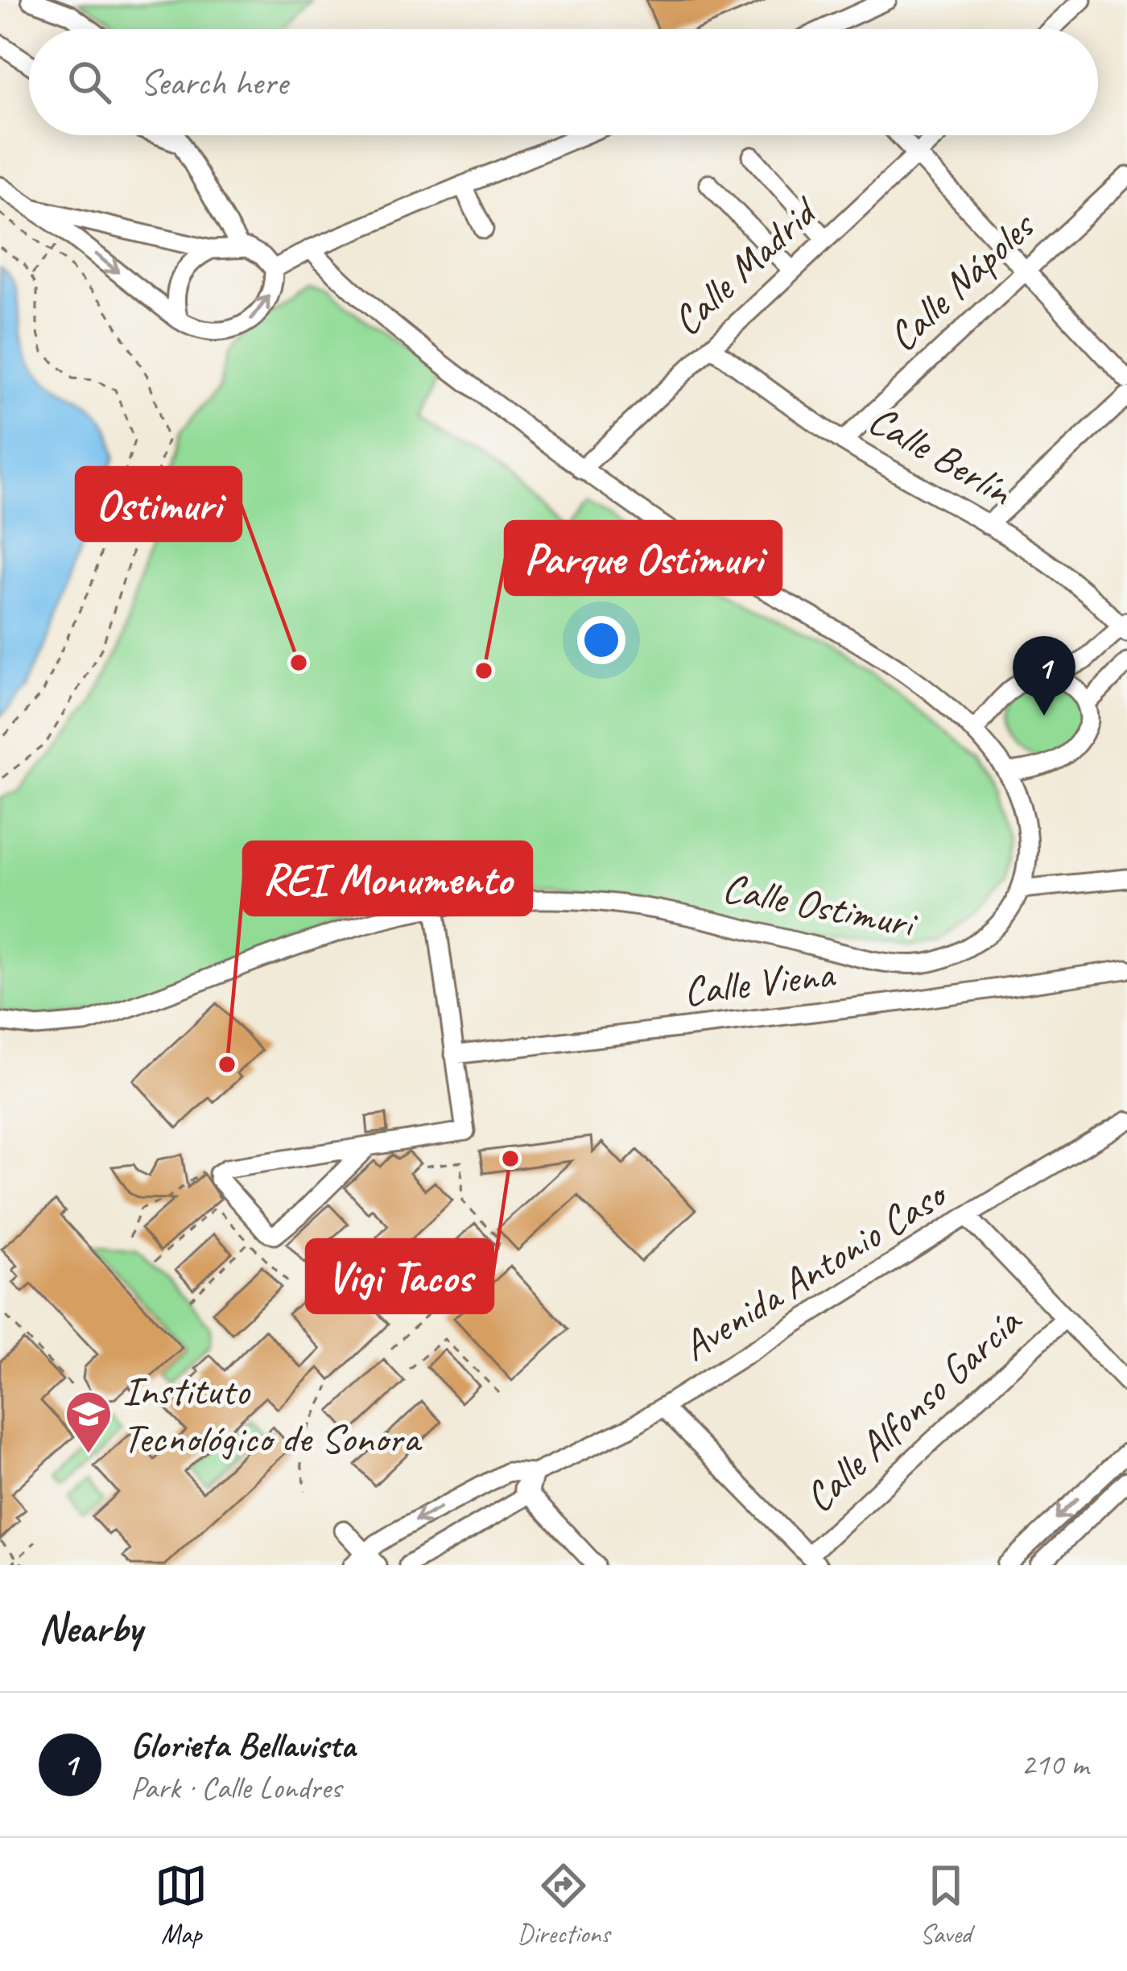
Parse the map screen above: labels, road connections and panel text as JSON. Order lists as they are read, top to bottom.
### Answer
{
  "streets": {
    "street": [
      "Calle Madrid",
      "Calle Nápoles",
      "Calle Berlín",
      "Calle Ostimuri",
      "Calle Viena",
      "Avenida Antonio Caso",
      "Calle Alfonso García"
    ]
  },
  "crossings": [
    ["Calle Madrid", "Calle Berlín"],
    ["Calle Madrid", "Calle Ostimuri"],
    ["Calle Nápoles", "Calle Berlín"]
  ],
  "places": {
    "other": [
      "Ostimuri",
      "Parque Ostimuri",
      "REI Monumento",
      "Vigi Tacos"
    ],
    "school or university": ["Instituto Tecnológico de Sonora"]
  },
  "page": {
    "search": "Search here",
    "pins": "1",
    "heading": "Nearby",
    "list": [
      {
        "mark": "1",
        "name": "Glorieta Bellavista",
        "note": "Park · Calle Londres",
        "value": "210 m"
      }
    ],
    "nav": ["Map", "Directions", "Saved"]
  }
}
